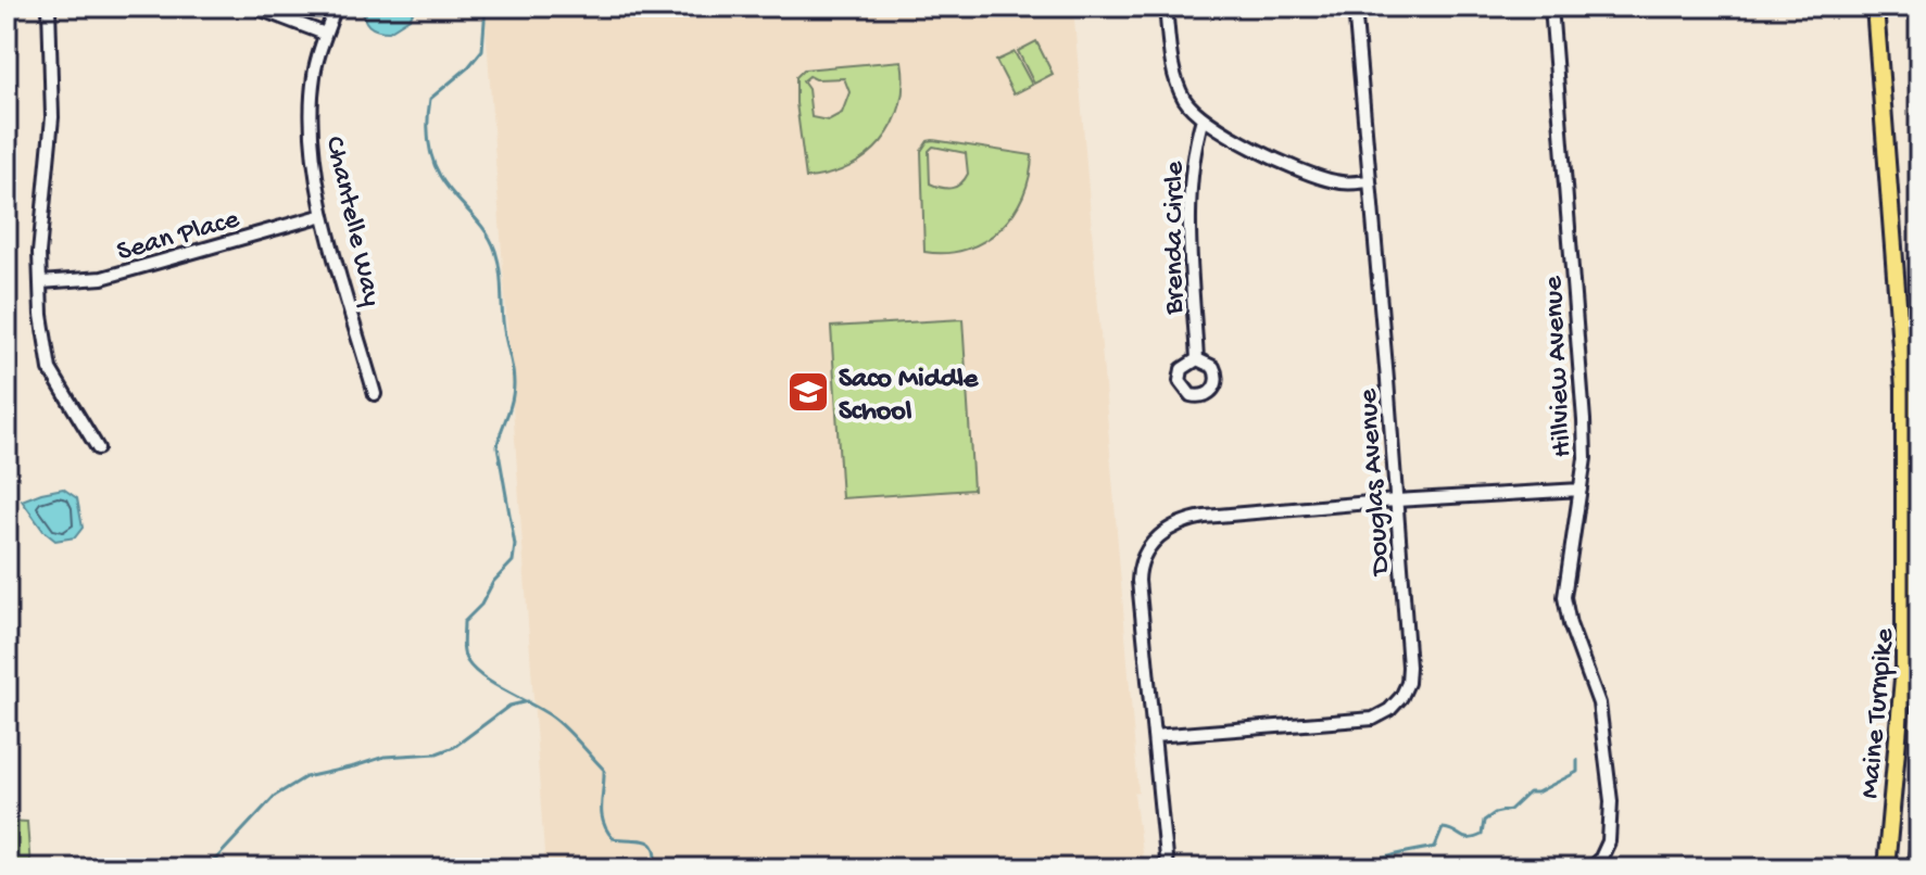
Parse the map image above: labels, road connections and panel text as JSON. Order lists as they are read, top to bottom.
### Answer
{
  "streets": {
    "highway": ["Maine Turnpike"],
    "street": [
      "Chantelle Way",
      "Sean Place",
      "Brenda Circle",
      "Hillview Avenue",
      "Douglas Avenue"
    ]
  },
  "crossings": [
    ["Chantelle Way", "Sean Place"]
  ],
  "places": {
    "school or university": ["Saco Middle School"]
  }
}
